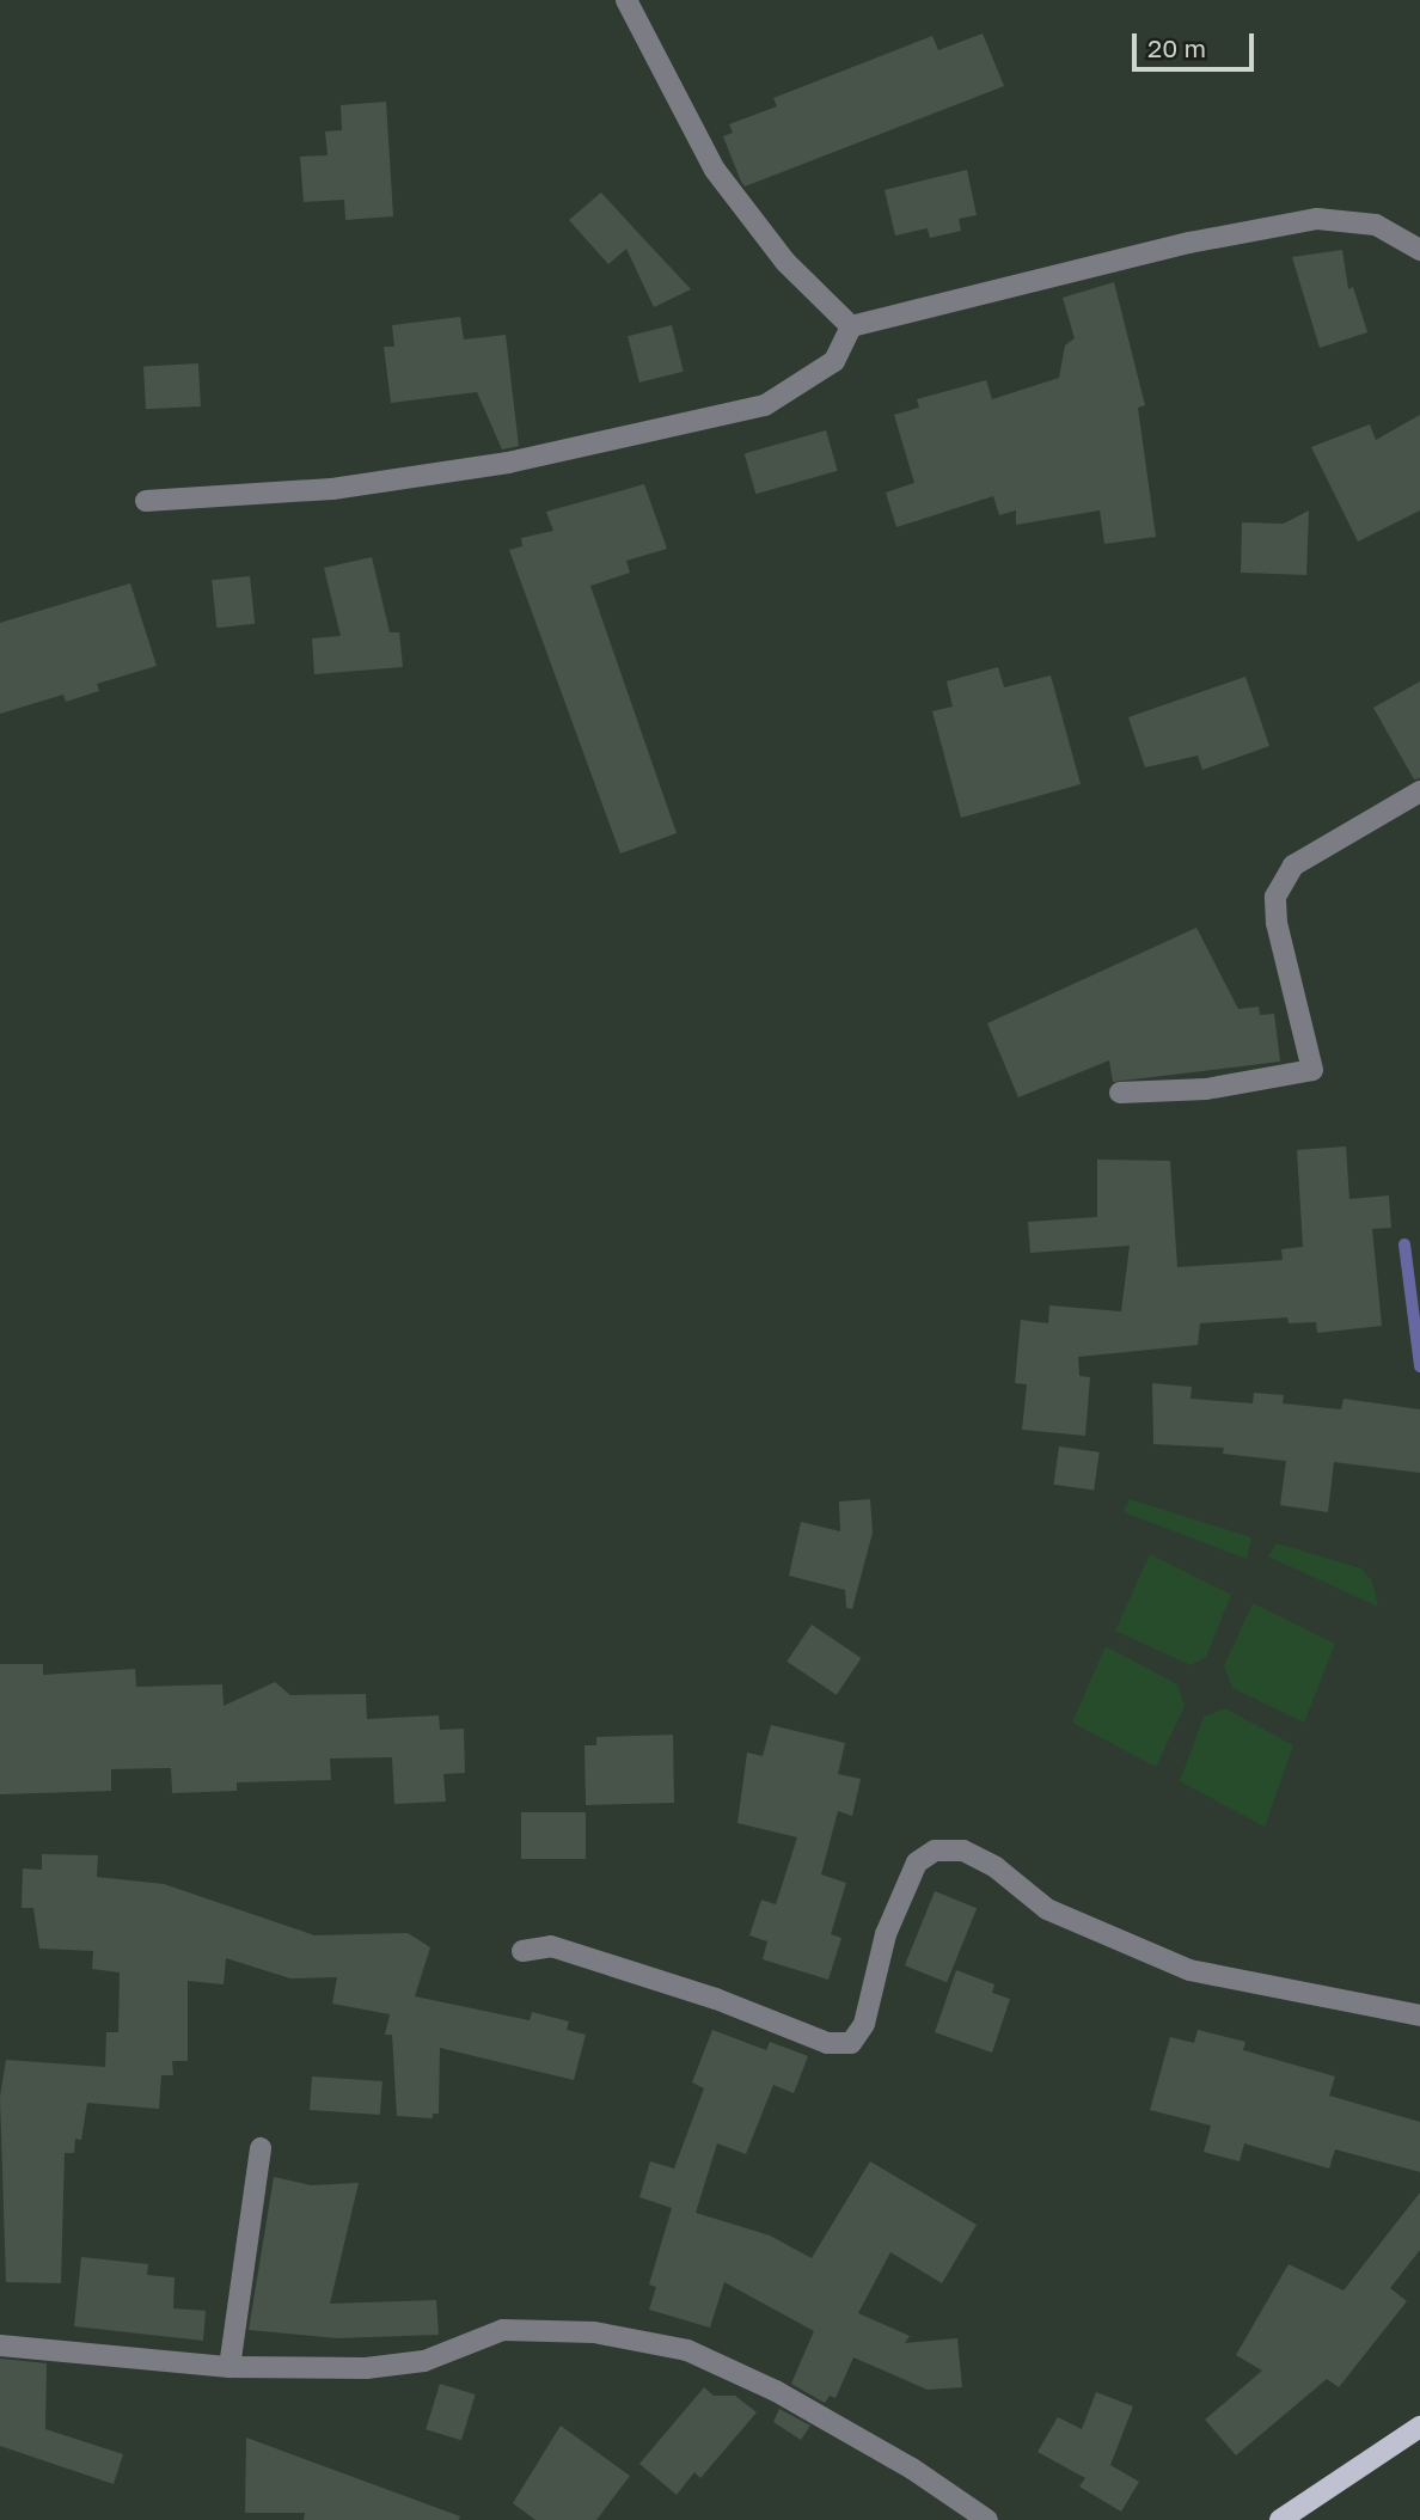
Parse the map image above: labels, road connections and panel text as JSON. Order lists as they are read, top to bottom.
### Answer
{
  "scale_bar": "20 m"
}
